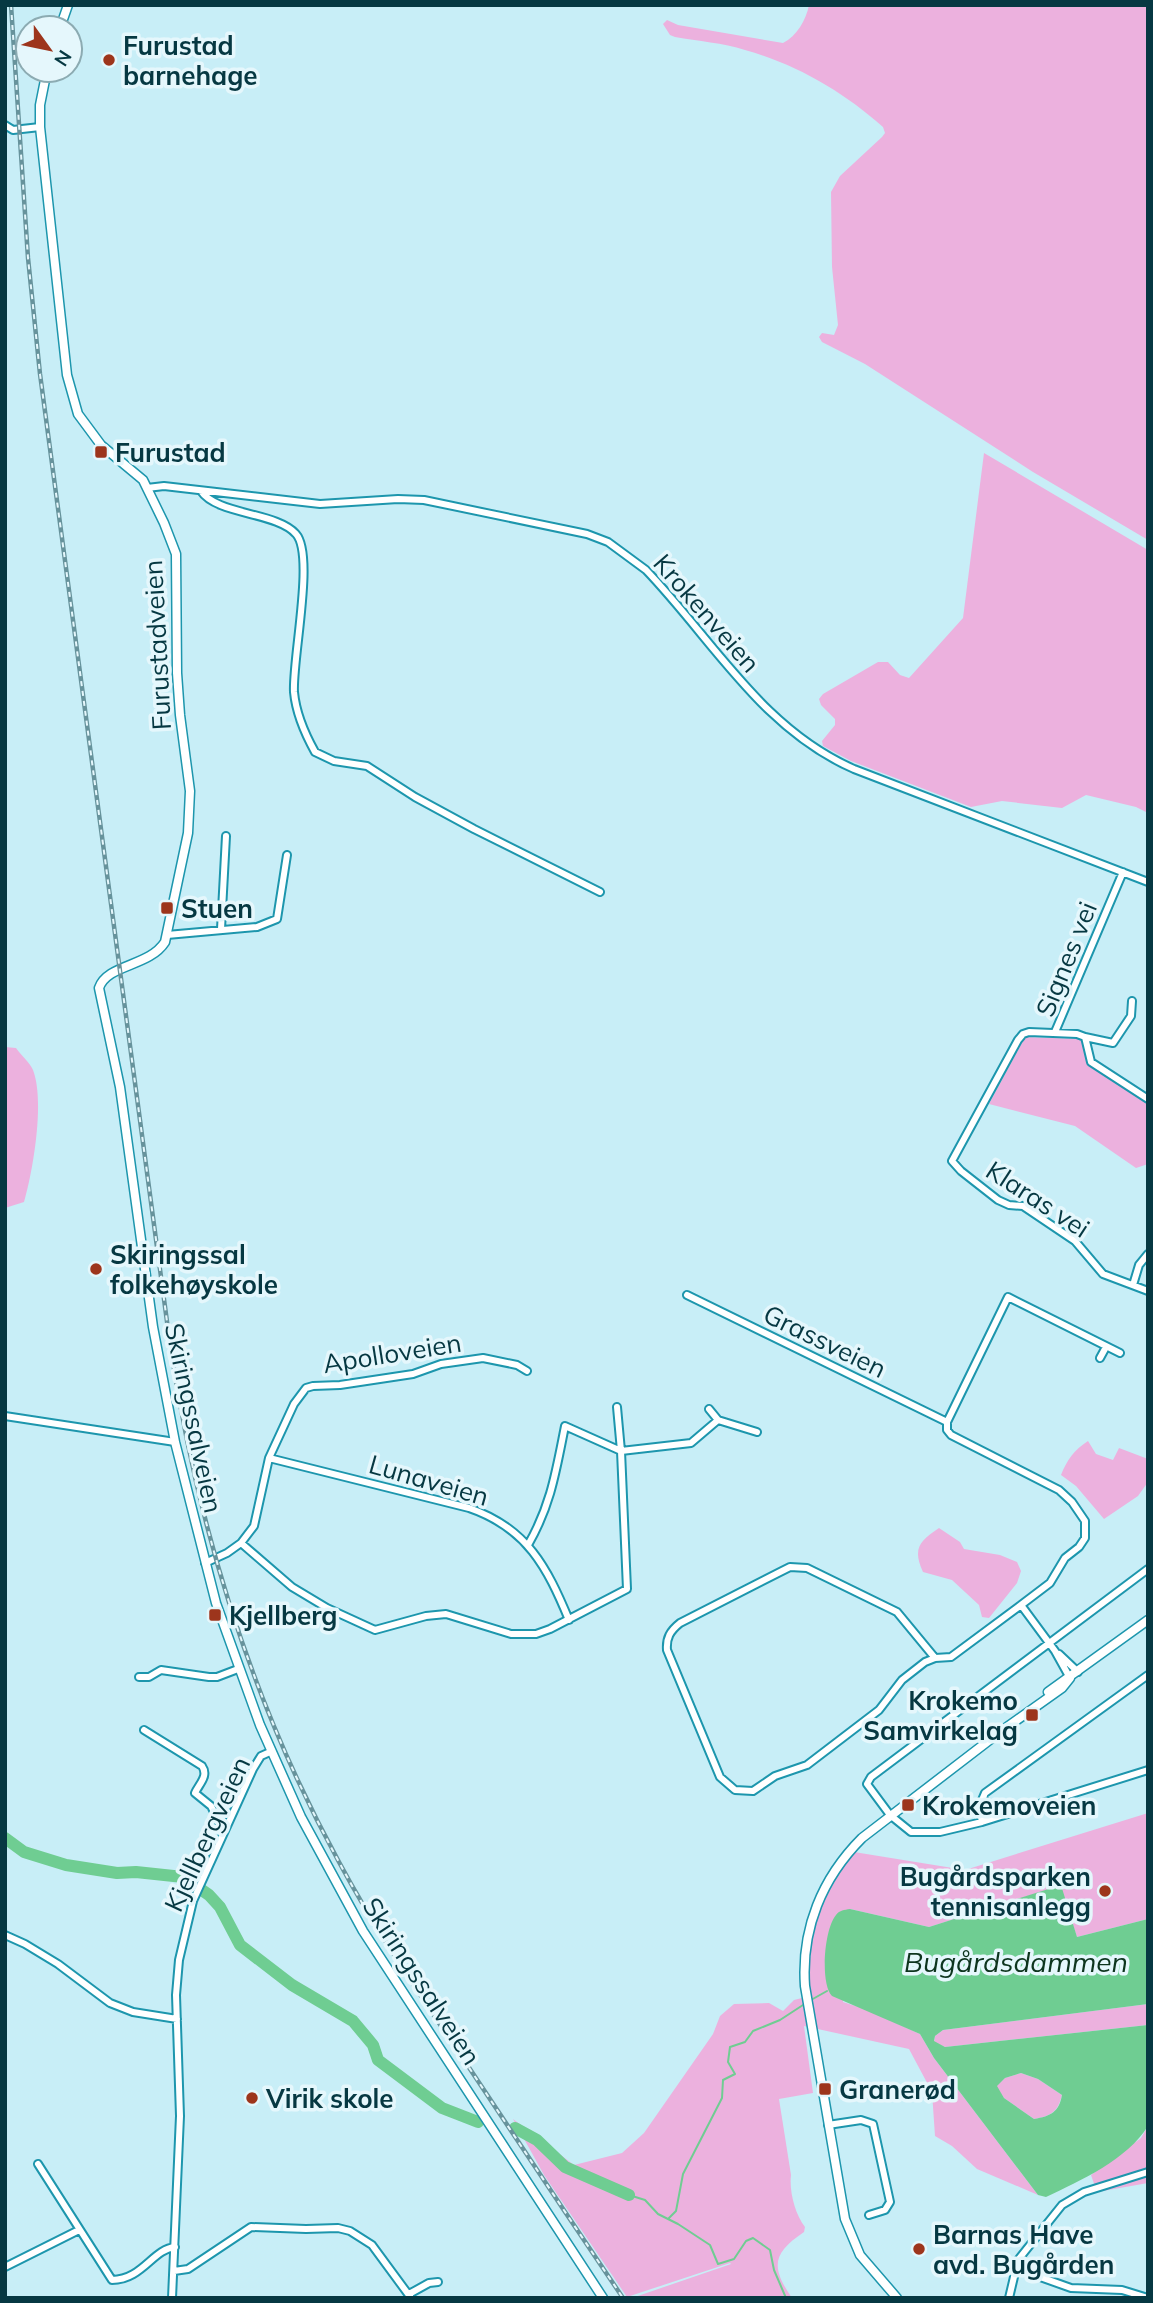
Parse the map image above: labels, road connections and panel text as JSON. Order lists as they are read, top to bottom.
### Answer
{
  "streets": {
    "main road": ["Furustadveien", "Skiringssalveien"],
    "street": [
      "Krokenveien",
      "Signes vei",
      "Klaras vei",
      "Grassveien",
      "Apolloveien",
      "Lunaveien",
      "Kjellbergveien"
    ]
  },
  "crossings": [
    ["Krokenveien", "Furustadveien"],
    ["Krokenveien", "Signes vei"],
    ["Furustadveien", "Skiringssalveien"],
    ["Signes vei", "Klaras vei"],
    ["Apolloveien", "Lunaveien"],
    ["Skiringssalveien", "Kjellbergveien"]
  ],
  "water": ["Bugårdsdammen"],
  "places": {
    "other": [
      "Furustad barnehage",
      "Skiringssal folkehøyskole",
      "Bugårdsparken tennisanlegg",
      "Virik skole",
      "Barnas Have avd. Bugården"
    ],
    "transit": [
      "Furustad",
      "Stuen",
      "Kjellberg",
      "Krokemo Samvirkelag",
      "Krokemoveien",
      "Granerød"
    ]
  },
  "north": "bottom right"
}
